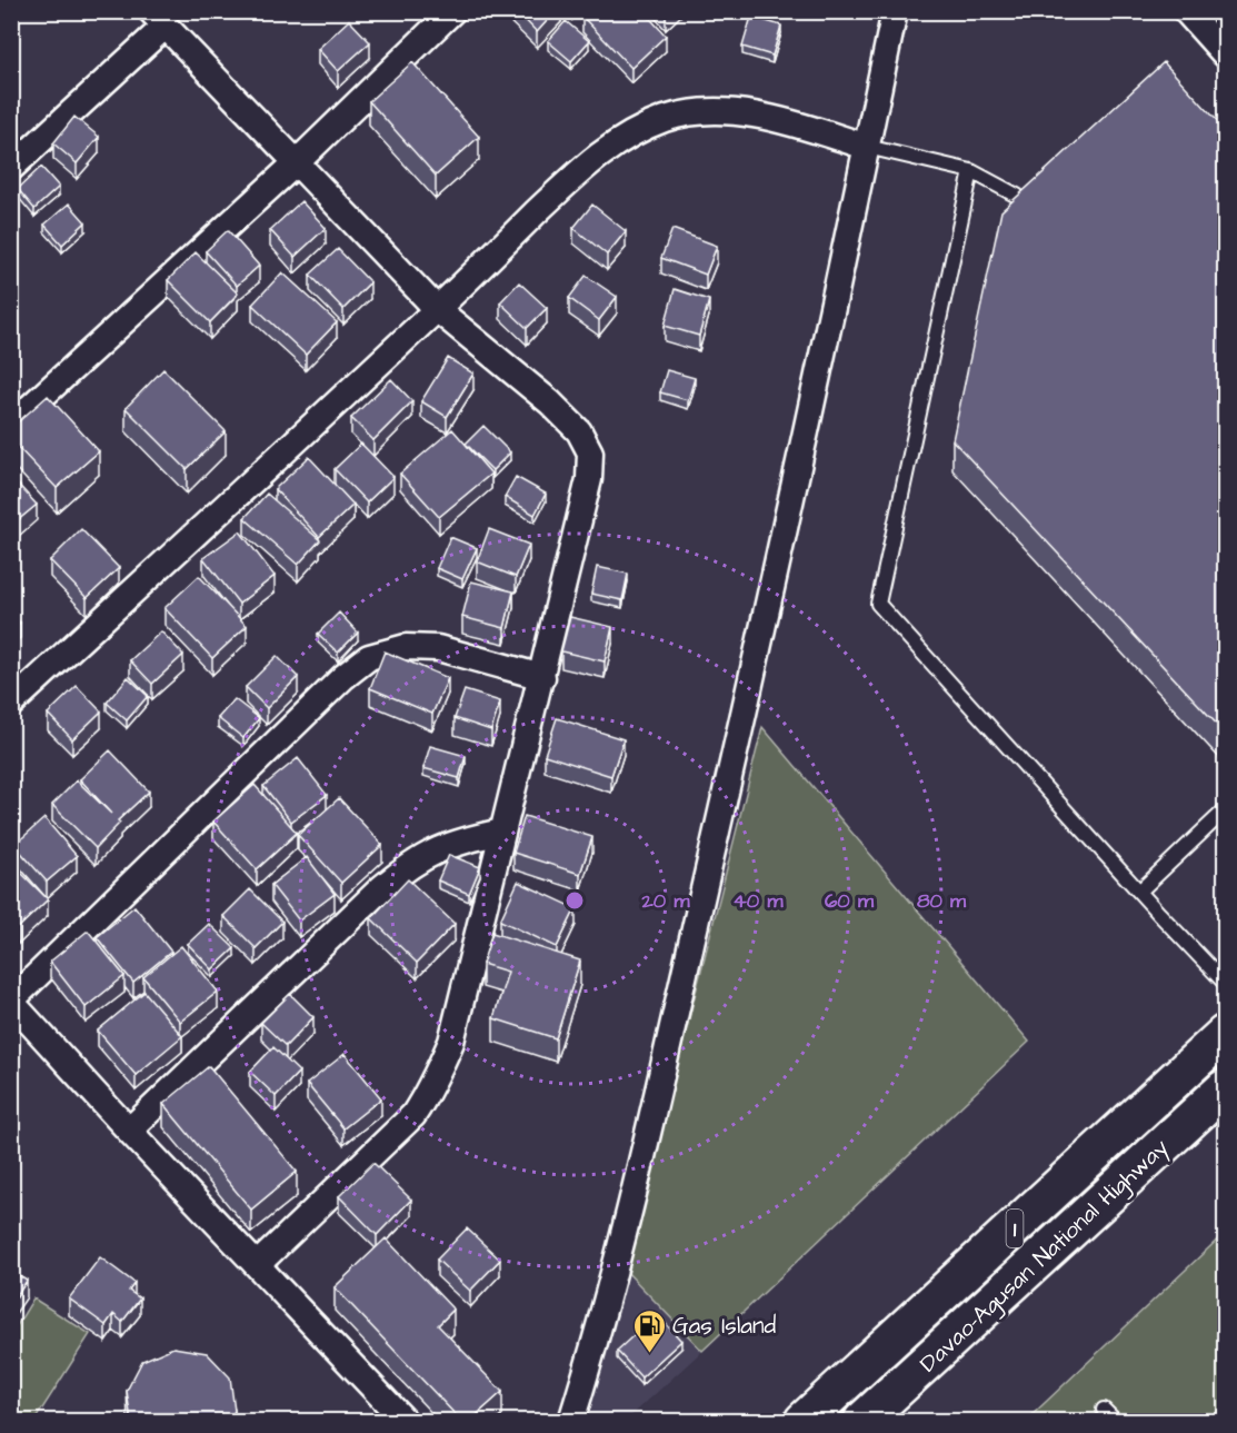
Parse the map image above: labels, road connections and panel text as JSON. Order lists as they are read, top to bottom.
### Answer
{
  "streets": {
    "highway": ["1", "Davao-Agusan National Highway"]
  },
  "places": {
    "fuel station": ["Gas Island"]
  },
  "rings": [
    "20 m",
    "40 m",
    "60 m",
    "80 m"
  ]
}
